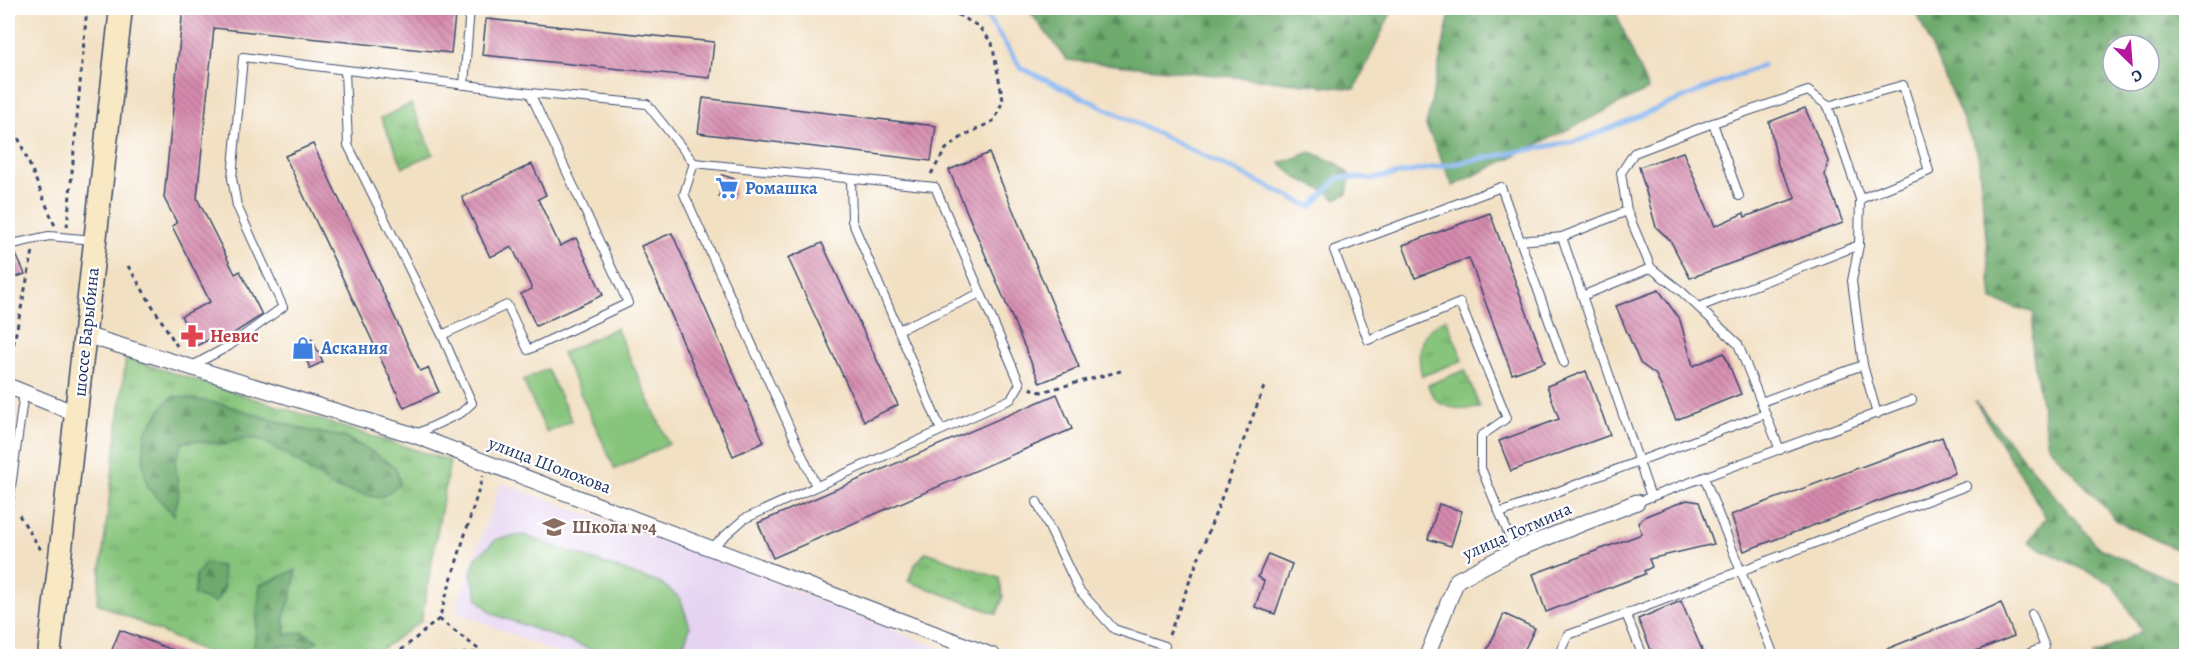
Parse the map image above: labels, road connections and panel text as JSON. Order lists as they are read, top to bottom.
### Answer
{
  "streets": {
    "main road": ["шоссе Барыбина"],
    "street": ["улица Шолохова", "улица Тотмина"]
  },
  "crossings": [
    ["шоссе Барыбина", "улица Шолохова"]
  ],
  "places": {
    "supermarket": ["Ромашка"],
    "pharmacy": ["Невис"],
    "shop": ["Аскания"],
    "school or university": ["Школа №4"]
  },
  "north": "bottom right"
}
